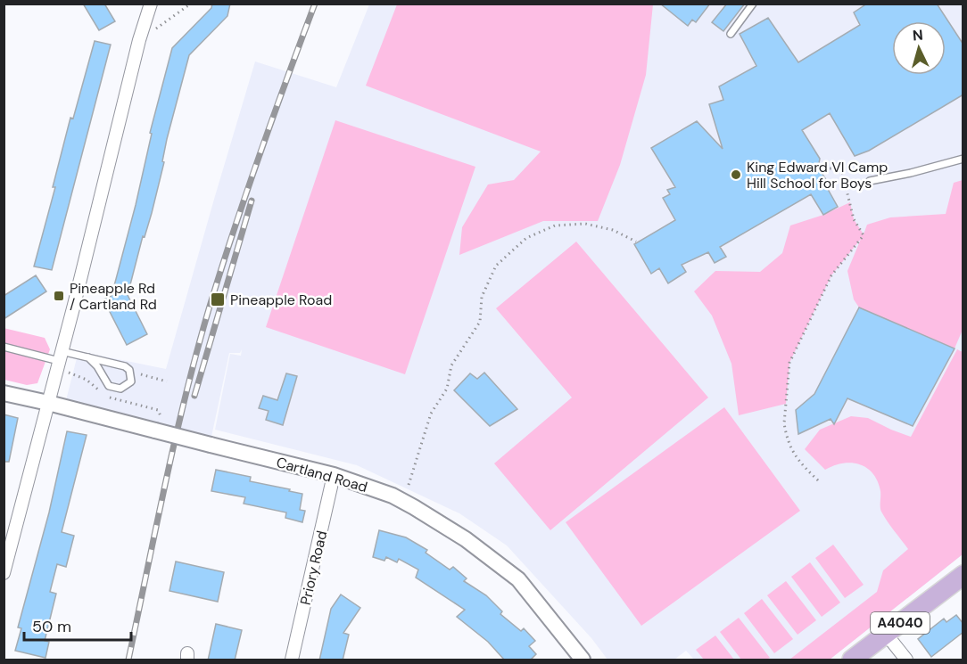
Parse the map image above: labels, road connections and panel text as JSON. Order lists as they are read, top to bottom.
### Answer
{
  "streets": {
    "main road": ["A4040"],
    "street": ["Cartland Road", "Priory Road"]
  },
  "crossings": [
    ["Cartland Road", "Priory Road"]
  ],
  "places": {
    "other": ["King Edward VI Camp Hill School for Boys"],
    "transit": ["Pineapple Rd / Cartland Rd", "Pineapple Road"]
  },
  "scale_bar": "50 m",
  "north": "top"
}
